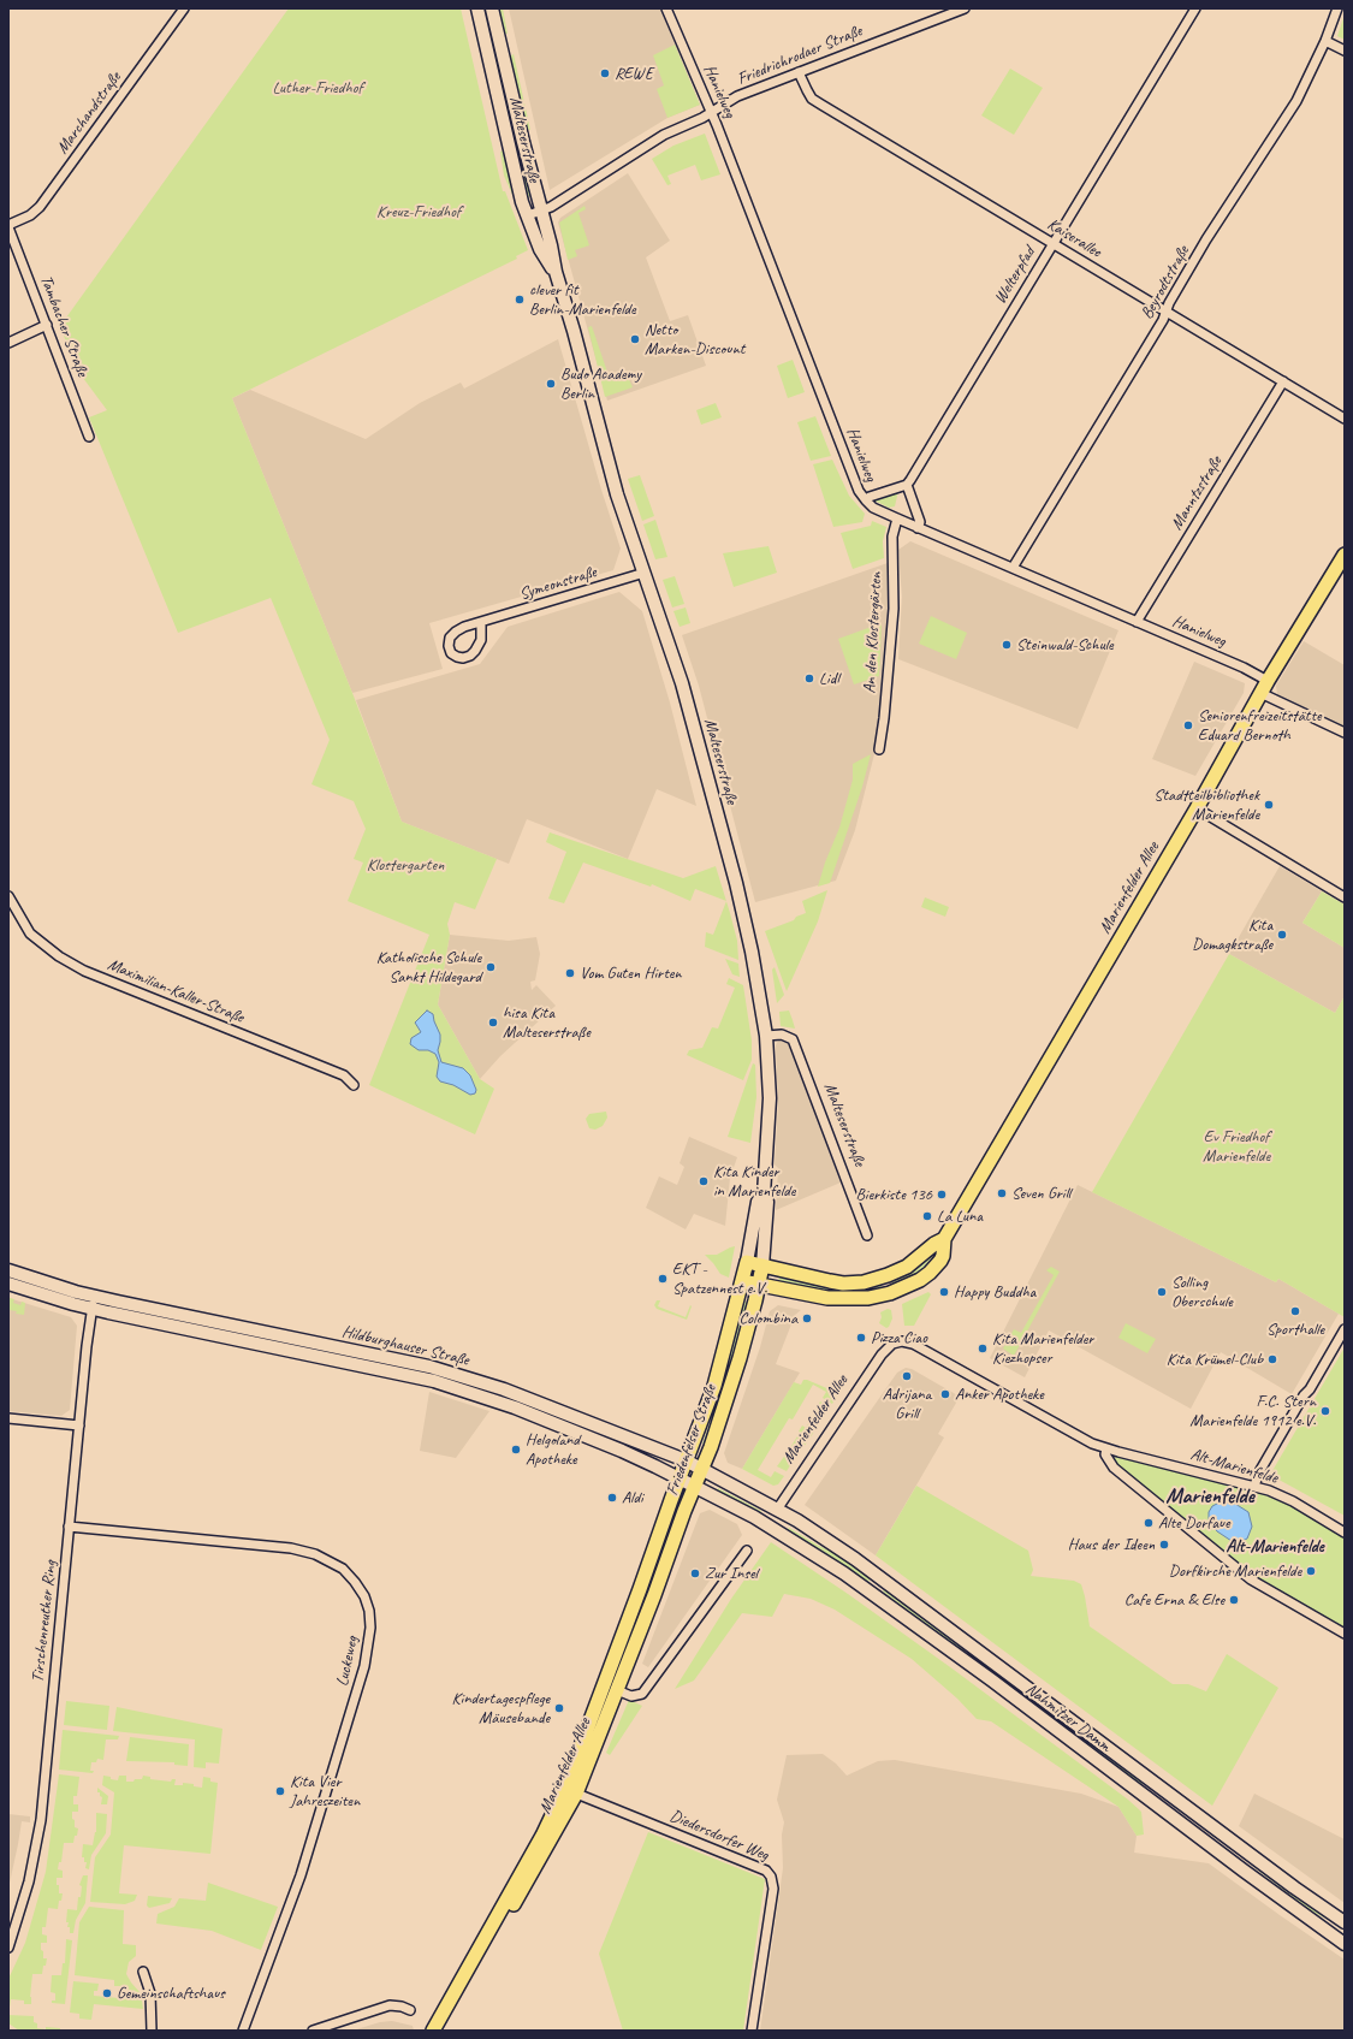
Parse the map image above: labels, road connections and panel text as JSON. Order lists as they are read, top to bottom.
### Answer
{
  "streets": {
    "main road": [
      "Malteserstraße",
      "Marienfelder Allee",
      "Hildburghauser Straße",
      "Friedenfelser Straße",
      "Nahmitzer Damm"
    ],
    "street": [
      "Friedrichrodaer Straße",
      "Hanielweg",
      "Marchandstraße",
      "Kaiserallee",
      "Welterpfad",
      "Beyrodtstraße",
      "Tambacher Straße",
      "Manntzstraße",
      "Symeonstraße",
      "An den Klostergärten",
      "Maximilian-Kaller-Straße",
      "Alt-Marienfelde",
      "Tirschenreuther Ring",
      "Luckeweg",
      "Diedersdorfer Weg"
    ]
  },
  "crossings": [
    ["Friedrichrodaer Straße", "Hanielweg"],
    ["Friedrichrodaer Straße", "Malteserstraße"],
    ["Friedrichrodaer Straße", "Kaiserallee"],
    ["Hanielweg", "Beyrodtstraße"],
    ["Hanielweg", "Manntzstraße"],
    ["Hanielweg", "An den Klostergärten"],
    ["Hanielweg", "Marienfelder Allee"],
    ["Marchandstraße", "Tambacher Straße"],
    ["Malteserstraße", "Symeonstraße"],
    ["Malteserstraße", "Friedenfelser Straße"],
    ["Kaiserallee", "Welterpfad"],
    ["Kaiserallee", "Beyrodtstraße"],
    ["Kaiserallee", "Manntzstraße"],
    ["Marienfelder Allee", "Hildburghauser Straße"],
    ["Marienfelder Allee", "Friedenfelser Straße"],
    ["Marienfelder Allee", "Alt-Marienfelde"],
    ["Marienfelder Allee", "Nahmitzer Damm"],
    ["Marienfelder Allee", "Diedersdorfer Weg"],
    ["Hildburghauser Straße", "Friedenfelser Straße"],
    ["Hildburghauser Straße", "Tirschenreuther Ring"],
    ["Hildburghauser Straße", "Nahmitzer Damm"],
    ["Tirschenreuther Ring", "Luckeweg"]
  ],
  "districts": ["Marienfelde", "Alt-Marienfelde"],
  "parks": [
    "Luther-Friedhof",
    "Kreuz-Friedhof",
    "Klostergarten",
    "Ev Friedhof Marienfelde"
  ],
  "places": [
    "REWE",
    "clever fit Berlin-Marienfelde",
    "Netto Marken-Discount",
    "Budo Academy Berlin",
    "Steinwald-Schule",
    "Lidl",
    "Seniorenfreizeitstätte Eduard Bernoth",
    "Stadtteilbibliothek Marienfelde",
    "Kita Domagkstraße",
    "Katholische Schule Sankt Hildegard",
    "Vom Guten Hirten",
    "hisa Kita Malteserstraße",
    "Kita Kinder in Marienfelde",
    "Seven Grill",
    "Bierkiste 136",
    "La Luna",
    "EKT - Spatzennest e.V.",
    "Happy Buddha",
    "Solling Oberschule",
    "Sporthalle",
    "Colombina",
    "Pizza Ciao",
    "Kita Marienfelder Kiezhopser",
    "Kita Krümel-Club",
    "Adrijana Grill",
    "Anker Apotheke",
    "F.C. Stern Marienfelde 1912 e.V.",
    "Helgoland Apotheke",
    "Aldi",
    "Alte Dorfaue",
    "Haus der Ideen",
    "Dorfkirche Marienfelde",
    "Zur Insel",
    "Cafe Erna & Else",
    "Kindertagespflege Mäusebande",
    "Kita Vier Jahreszeiten",
    "Gemeinschaftshaus"
  ]
}
